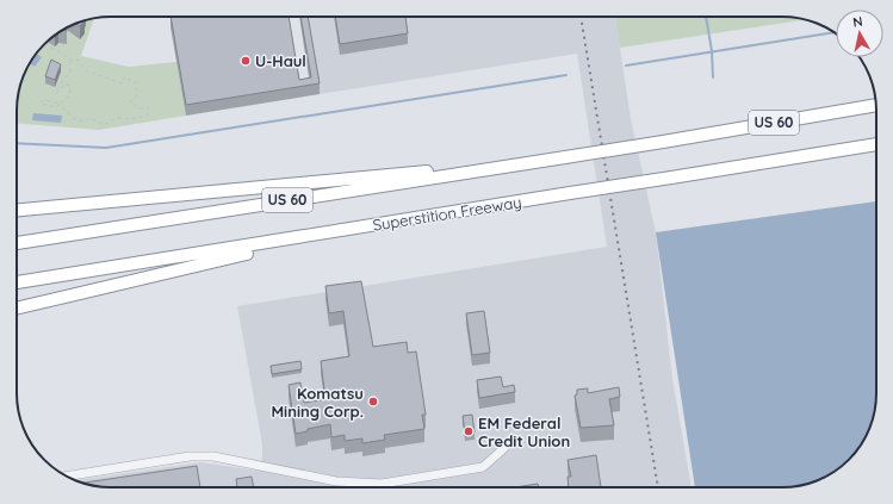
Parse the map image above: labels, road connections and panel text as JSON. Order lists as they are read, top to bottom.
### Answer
{
  "streets": {
    "highway": ["US 60", "Superstition Freeway"]
  },
  "places": ["U-Haul", "Komatsu Mining Corp.", "EM Federal Credit Union"],
  "north": "top"
}
